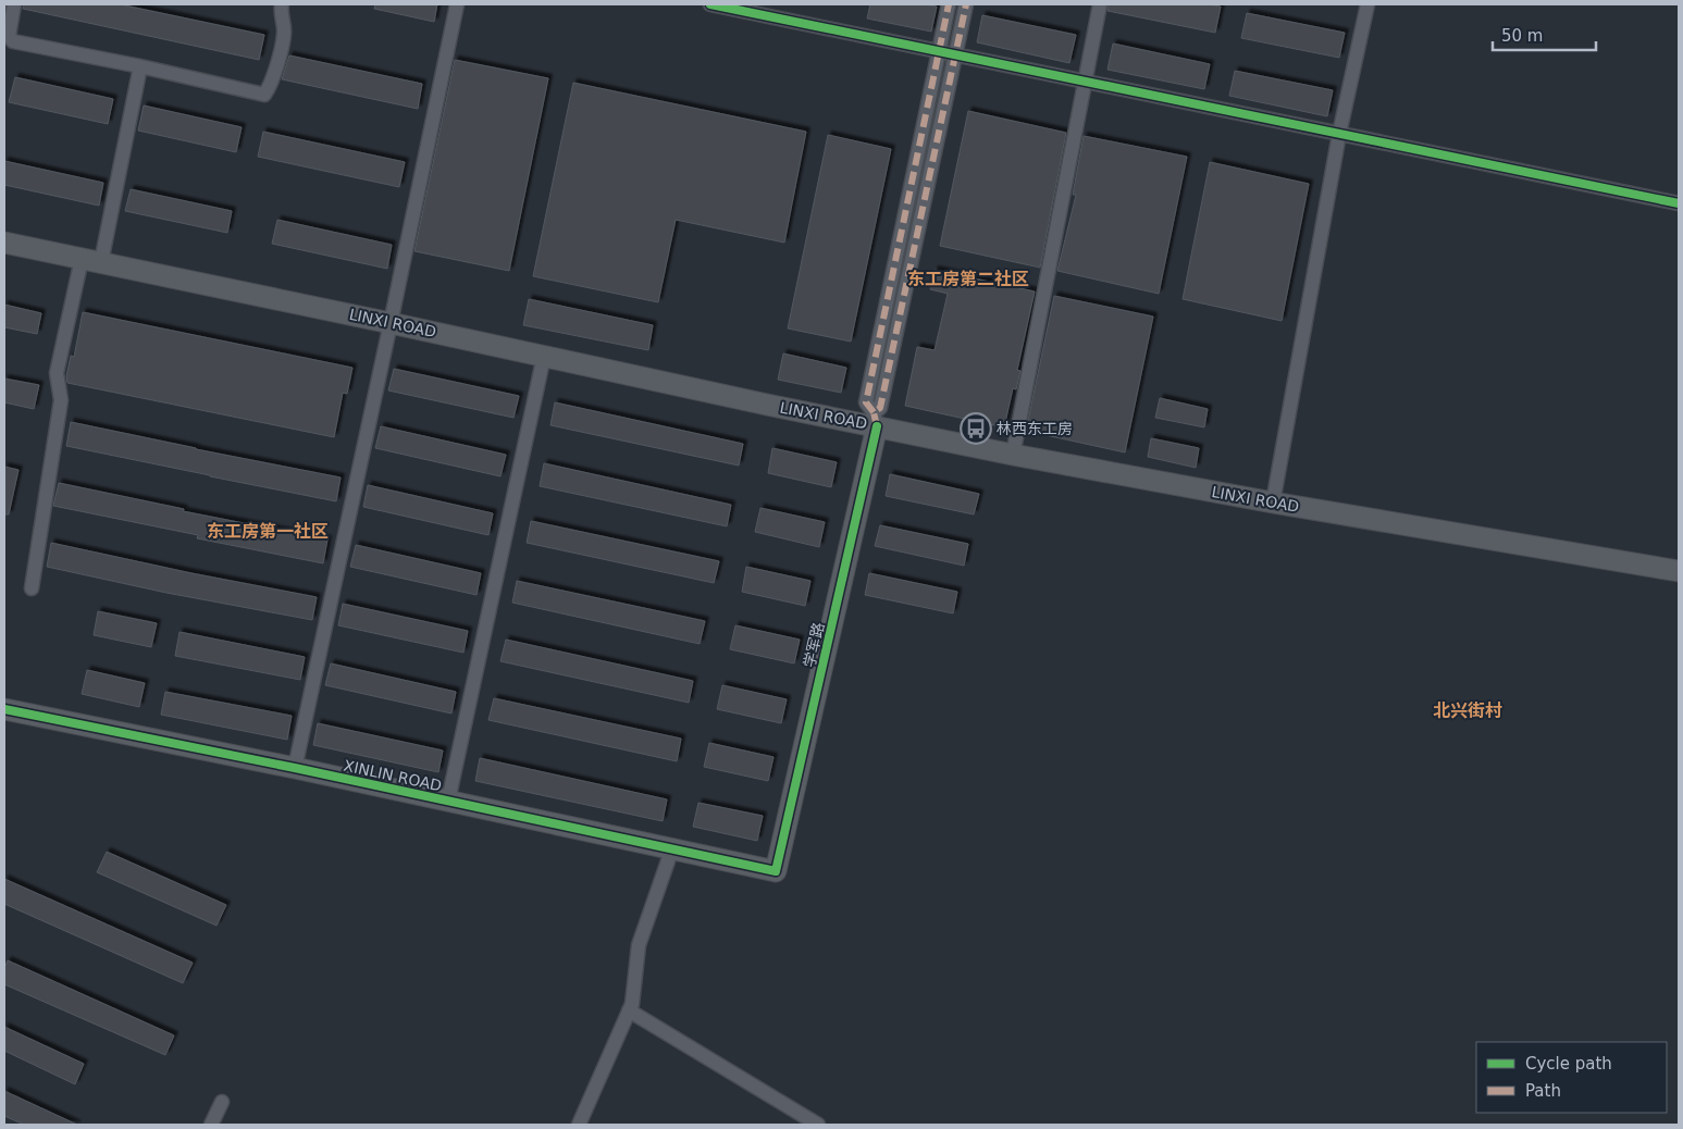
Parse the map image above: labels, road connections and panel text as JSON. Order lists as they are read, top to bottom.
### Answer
{
  "streets": {
    "main road": ["LINXI ROAD", "学军路", "XINLIN ROAD"]
  },
  "crossings": [
    ["LINXI ROAD", "学军路"],
    ["学军路", "XINLIN ROAD"]
  ],
  "districts": ["东工房第二社区", "东工房第一社区", "北兴街村"],
  "places": {
    "bus stop": ["林西东工房"]
  },
  "legend": ["Cycle path", "Path"],
  "scale_bar": "50 m"
}
